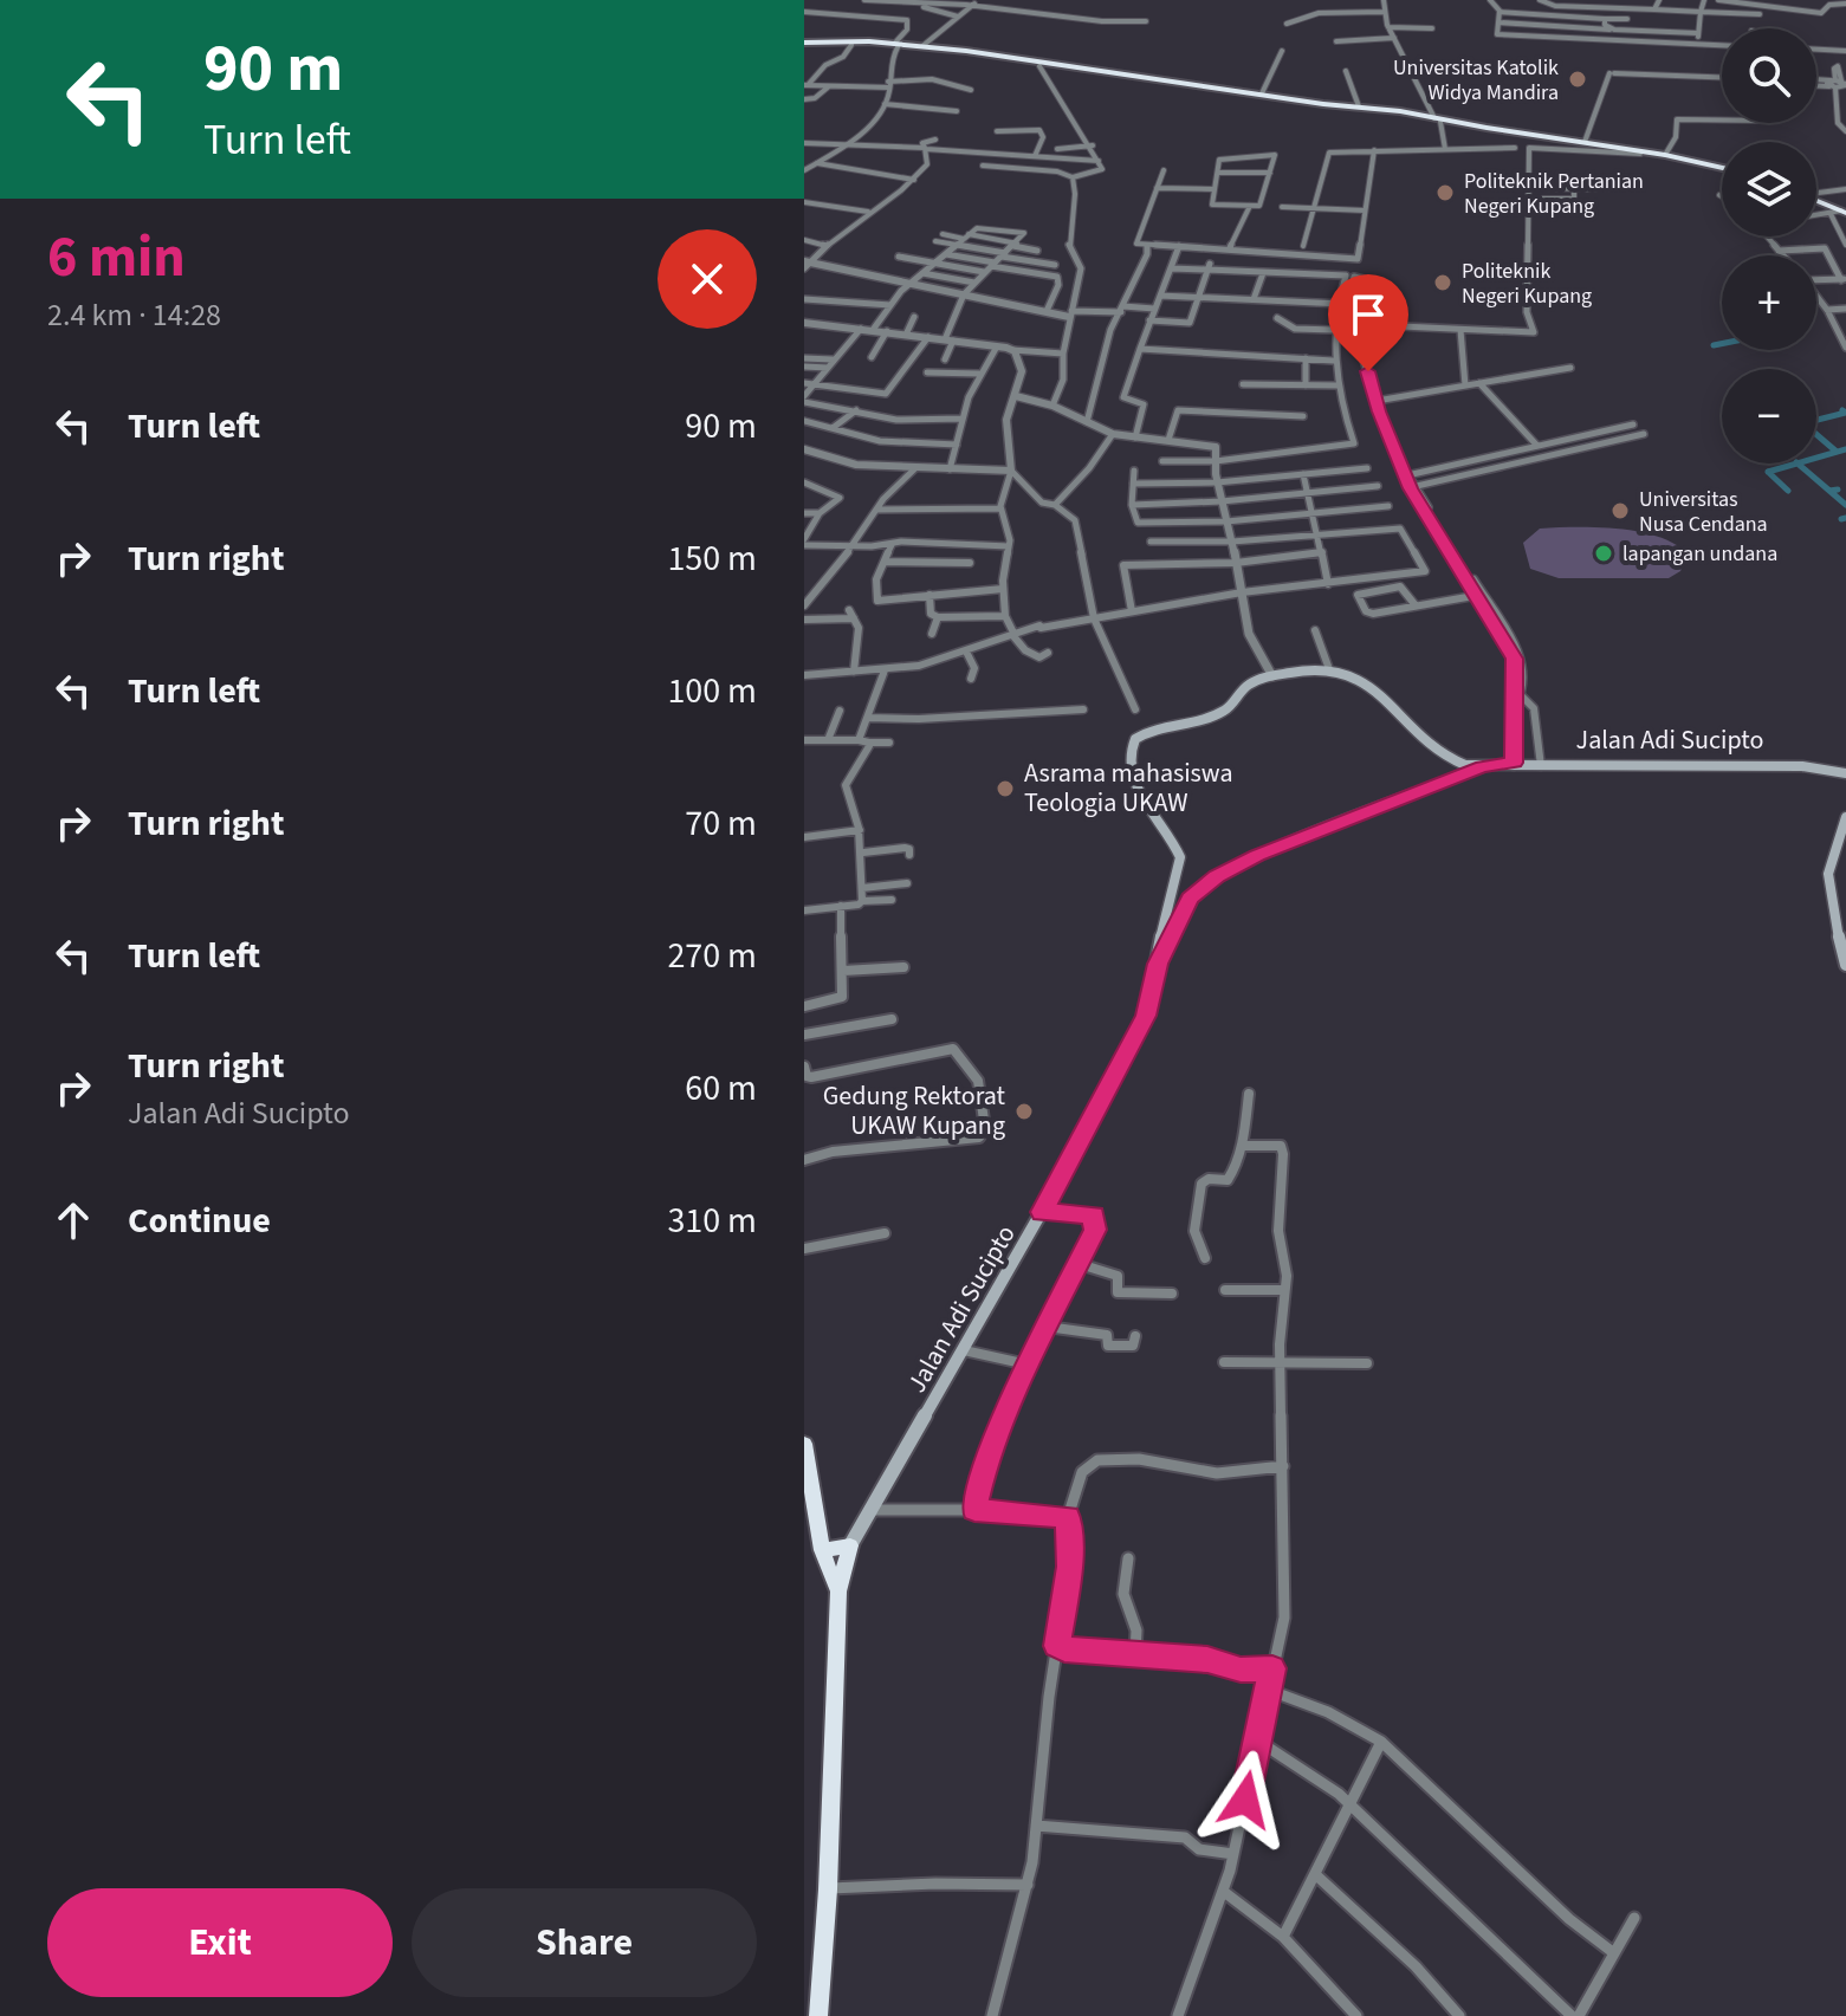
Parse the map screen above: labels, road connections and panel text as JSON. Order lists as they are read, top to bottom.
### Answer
{
  "streets": {
    "main road": ["Jalan Adi Sucipto"]
  },
  "places": [
    "Universitas Katolik Widya Mandira",
    "Politeknik Pertanian Negeri Kupang",
    "Politeknik Negeri Kupang",
    "Universitas Nusa Cendana",
    "lapangan undana",
    "Asrama mahasiswa Teologia UKAW",
    "Gedung Rektorat UKAW Kupang"
  ],
  "page": {
    "turn": ["90 m", "Turn left"],
    "map_buttons": ["+", "−"],
    "heading": ["6 min", "2.4 km · 14:28"],
    "list": [
      {
        "name": "Turn left",
        "value": "90 m"
      },
      {
        "name": "Turn right",
        "value": "150 m"
      },
      {
        "name": "Turn left",
        "value": "100 m"
      },
      {
        "name": "Turn right",
        "value": "70 m"
      },
      {
        "name": "Turn left",
        "value": "270 m"
      },
      {
        "name": "Turn right",
        "note": "Jalan Adi Sucipto",
        "value": "60 m"
      },
      {
        "name": "Continue",
        "value": "310 m"
      }
    ],
    "buttons": ["Exit", "Share"]
  }
}
